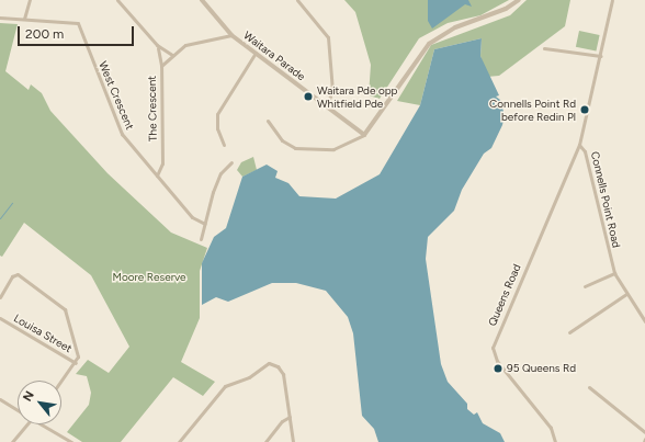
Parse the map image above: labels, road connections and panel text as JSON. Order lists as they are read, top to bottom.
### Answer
{
  "streets": {
    "street": [
      "Waitara Parade",
      "West Crescent",
      "The Crescent",
      "Connells Point Road",
      "Queens Road",
      "Louisa Street"
    ]
  },
  "crossings": [
    ["Waitara Parade", "The Crescent"],
    ["West Crescent", "The Crescent"],
    ["Connells Point Road", "Queens Road"]
  ],
  "parks": ["Moore Reserve"],
  "places": ["Waitara Pde opp Whitfield Pde", "Connells Point Rd before Redin Pl", "95 Queens Rd"],
  "scale_bar": "200 m",
  "north": "top left"
}
